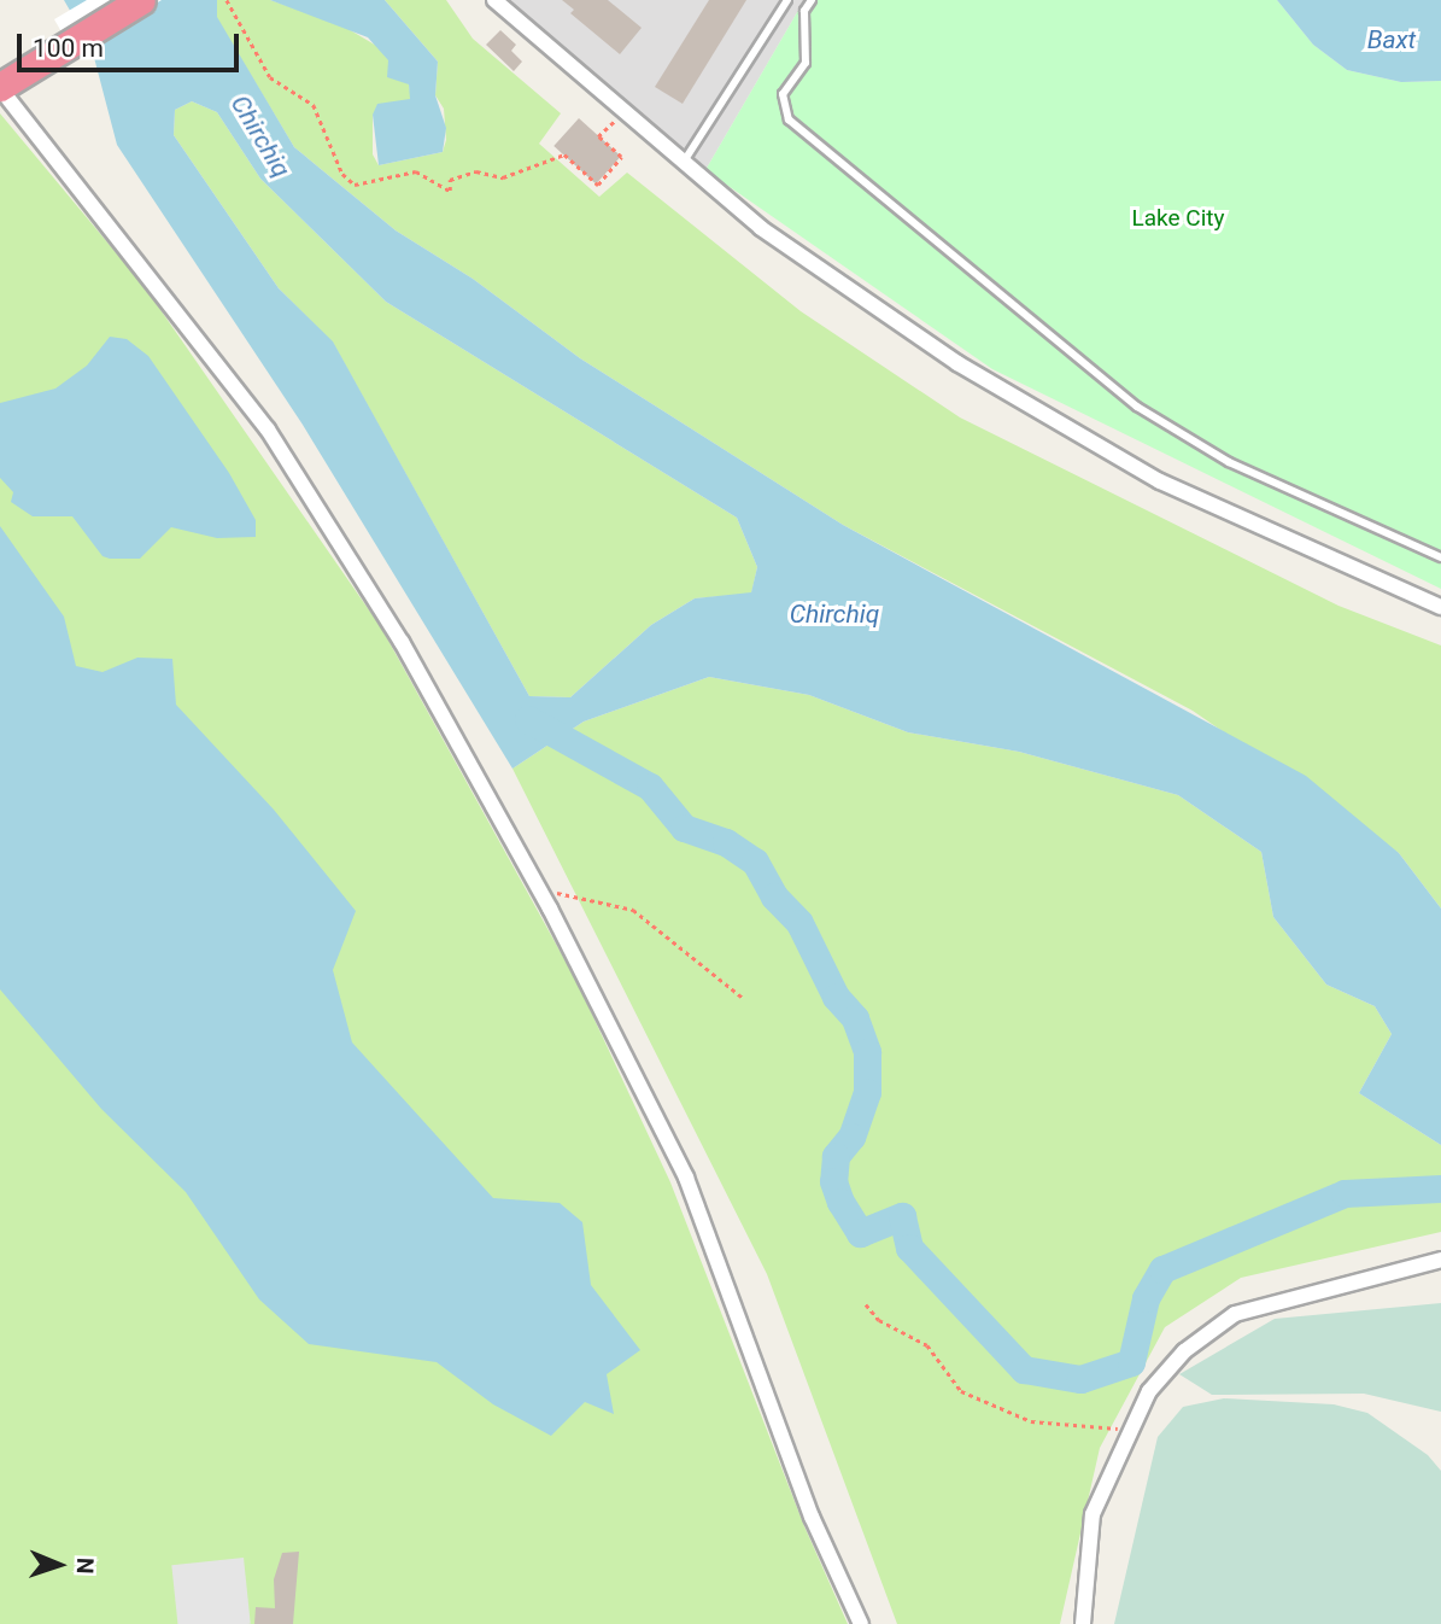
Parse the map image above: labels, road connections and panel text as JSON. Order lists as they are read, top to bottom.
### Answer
{
  "water": ["Baхt", "Chirchiq"],
  "parks": ["Lake City"],
  "scale_bar": "100 m",
  "north": "right"
}
